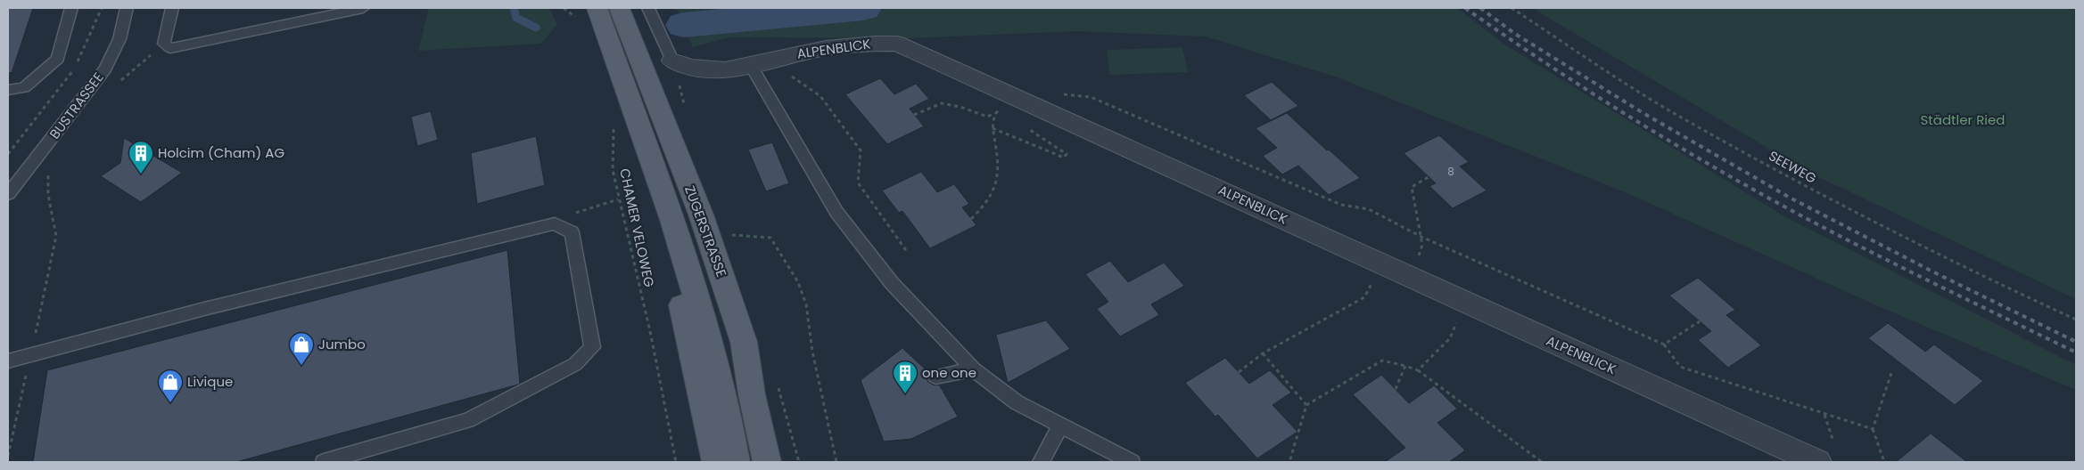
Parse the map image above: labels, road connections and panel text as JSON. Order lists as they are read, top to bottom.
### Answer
{
  "streets": {
    "main road": ["ZUGERSTRASSE"],
    "street": ["ALPENBLICK"],
    "lane": ["BUSTRASSEE"],
    "path": ["SEEWEG", "CHAMER VELOWEG"]
  },
  "parks": ["Städtler Ried"],
  "places": {
    "building": ["Holcim (Cham) AG", "one one"],
    "shop": ["Jumbo", "Livique"]
  },
  "house_numbers": ["8"]
}
